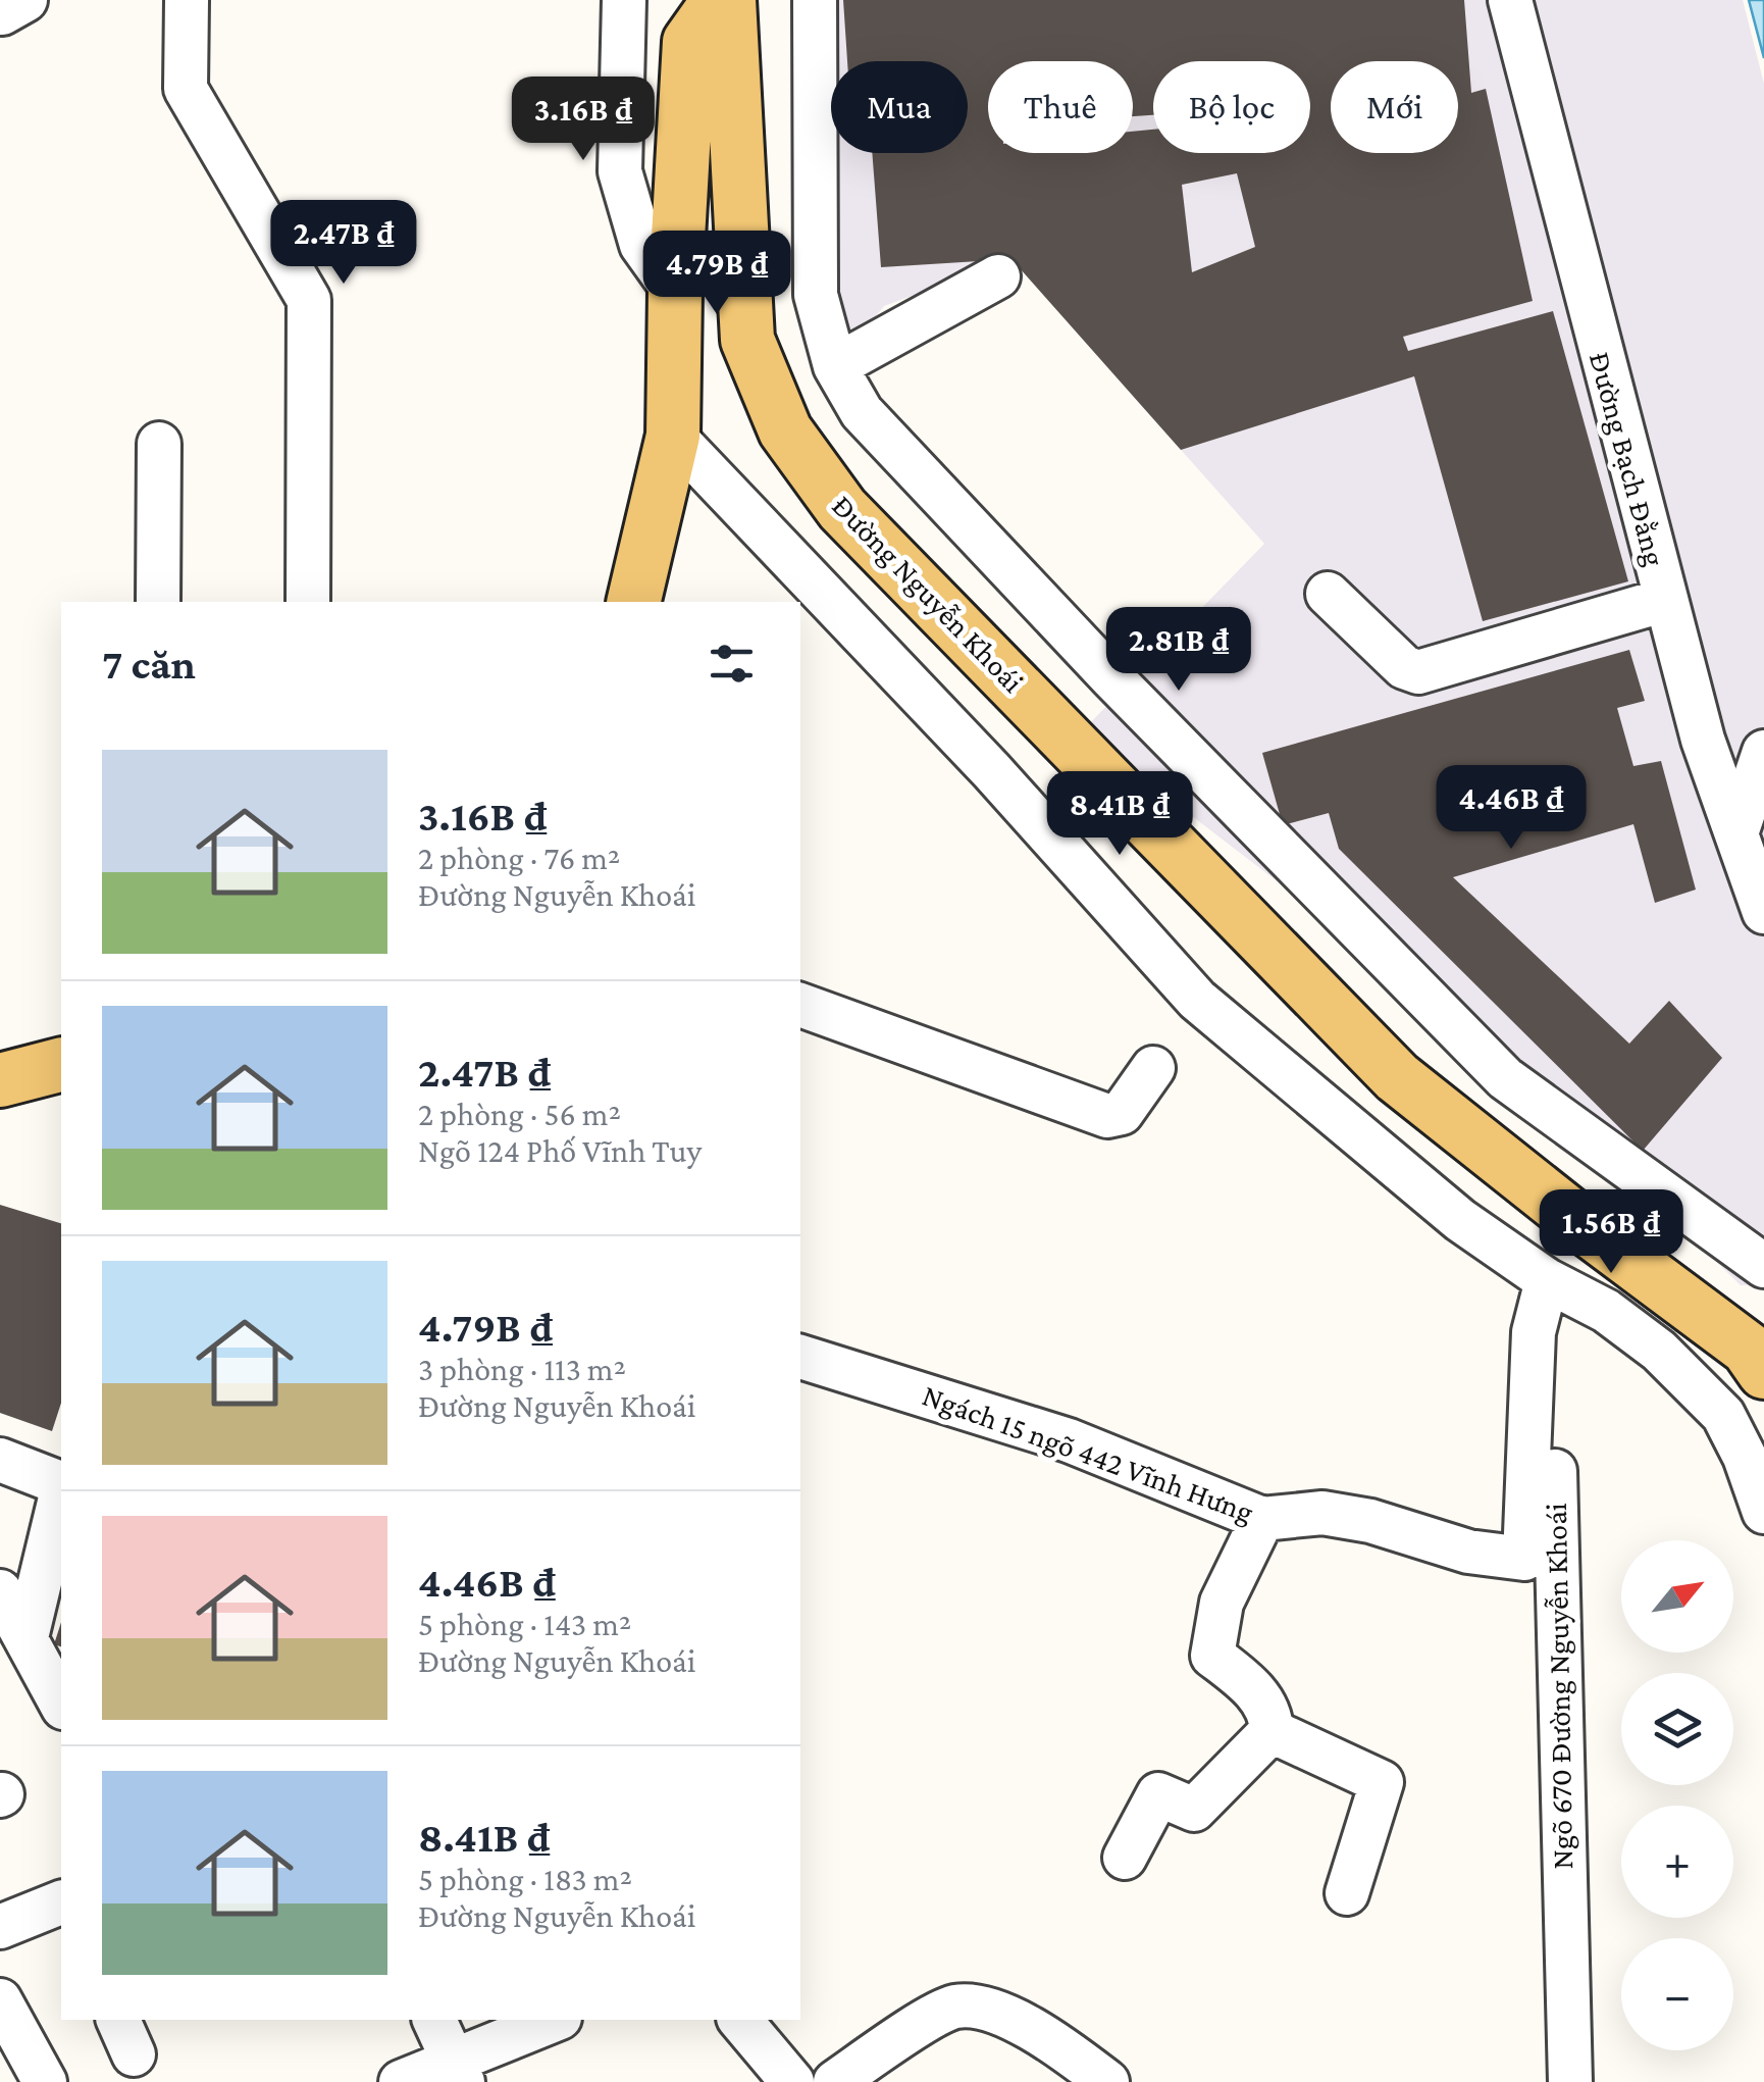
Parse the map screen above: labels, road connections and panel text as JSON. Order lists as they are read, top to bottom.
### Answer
{
  "streets": {
    "main road": ["Đường Nguyễn Khoái"],
    "street": ["Đường Bạch Đằng", "Ngách 15 ngõ 442 Vĩnh Hưng", "Ngõ 670 Đường Nguyễn Khoái"]
  },
  "crossings": [
    ["Ngách 15 ngõ 442 Vĩnh Hưng", "Ngõ 670 Đường Nguyễn Khoái"]
  ],
  "north": "top right",
  "page": {
    "chip": [
      "Mua",
      "Thuê",
      "Bộ lọc",
      "Mới"
    ],
    "price": [
      "3.16B ₫",
      "2.47B ₫",
      "4.79B ₫",
      "2.81B ₫",
      "4.46B ₫",
      "8.41B ₫",
      "1.56B ₫"
    ],
    "heading": "7 căn",
    "list": [
      {
        "name": "3.16B ₫",
        "note": "2 phòng · 76 m² · Đường Nguyễn Khoái"
      },
      {
        "name": "2.47B ₫",
        "note": "2 phòng · 56 m² · Ngõ 124 Phố Vĩnh Tuy"
      },
      {
        "name": "4.79B ₫",
        "note": "3 phòng · 113 m² · Đường Nguyễn Khoái"
      },
      {
        "name": "4.46B ₫",
        "note": "5 phòng · 143 m² · Đường Nguyễn Khoái"
      },
      {
        "name": "8.41B ₫",
        "note": "5 phòng · 183 m² · Đường Nguyễn Khoái"
      }
    ],
    "map_buttons": ["+", "−"]
  }
}
